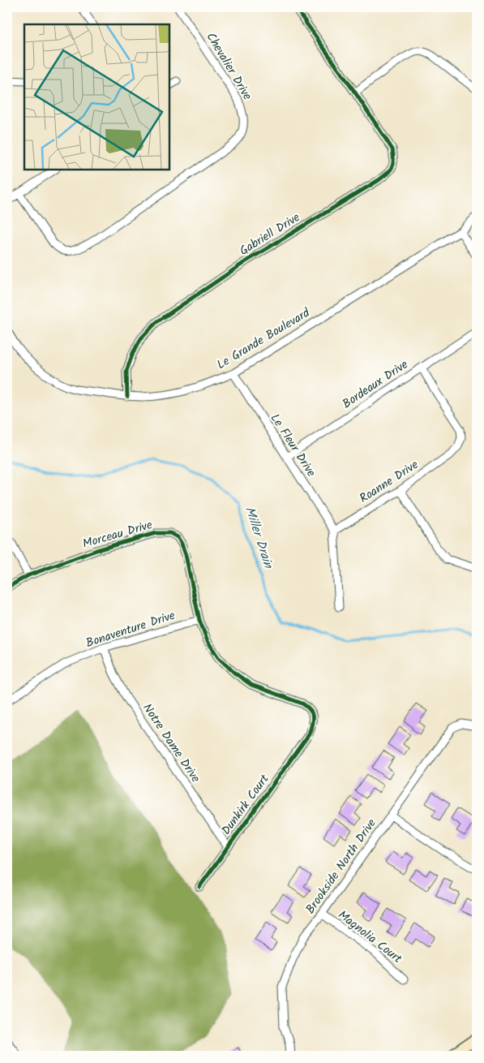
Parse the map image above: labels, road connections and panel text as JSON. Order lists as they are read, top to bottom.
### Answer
{
  "streets": {
    "street": [
      "Chevalier Drive",
      "Gabriell Drive",
      "Le Grande Boulevard",
      "Bordeaux Drive",
      "Le Fleur Drive",
      "Roanne Drive",
      "Morceau Drive",
      "Bonaventure Drive",
      "Notre Dame Drive",
      "Dunkirk Court",
      "Brookside North Drive",
      "Magnolia Court"
    ]
  },
  "crossings": [
    ["Gabriell Drive", "Le Grande Boulevard"],
    ["Le Grande Boulevard", "Le Fleur Drive"],
    ["Bordeaux Drive", "Le Fleur Drive"],
    ["Bordeaux Drive", "Roanne Drive"],
    ["Le Fleur Drive", "Roanne Drive"],
    ["Morceau Drive", "Bonaventure Drive"],
    ["Morceau Drive", "Dunkirk Court"],
    ["Bonaventure Drive", "Notre Dame Drive"],
    ["Notre Dame Drive", "Dunkirk Court"],
    ["Brookside North Drive", "Magnolia Court"]
  ],
  "water": ["Miller Drain"]
}
